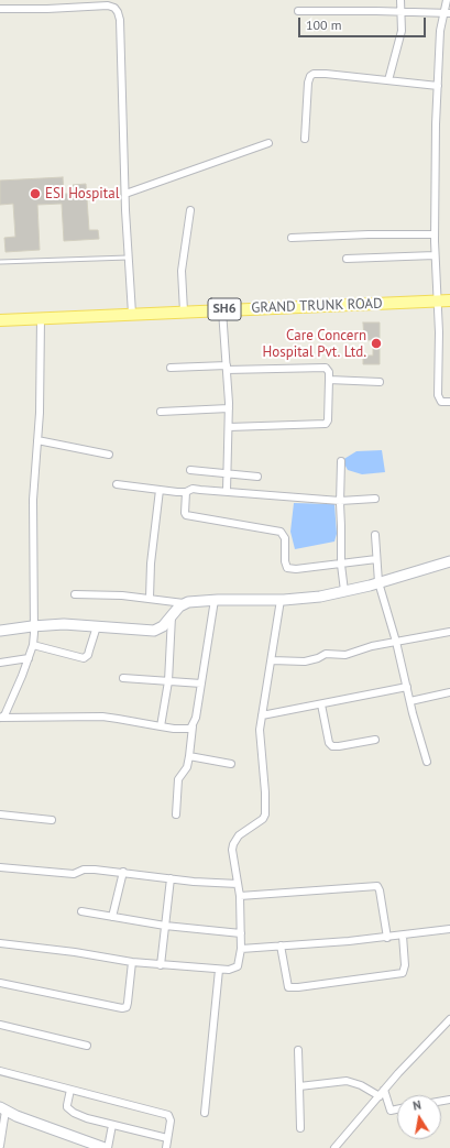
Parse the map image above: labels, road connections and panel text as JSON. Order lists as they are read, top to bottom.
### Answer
{
  "streets": {
    "main road": ["GRAND TRUNK ROAD", "SH6"]
  },
  "places": ["ESI Hospital", "Care Concern Hospital Pvt. Ltd."],
  "scale_bar": "100 m",
  "north": "top"
}
